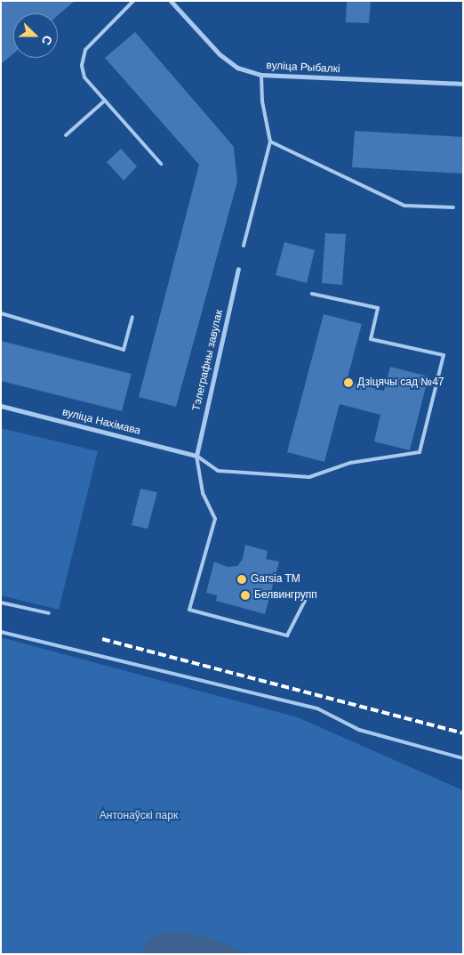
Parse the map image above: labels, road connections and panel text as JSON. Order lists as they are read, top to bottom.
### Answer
{
  "streets": {
    "street": ["вуліца Рыбалкі", "Тэлеграфны завулак", "вуліца Нахімава"]
  },
  "crossings": [
    ["Тэлеграфны завулак", "вуліца Нахімава"]
  ],
  "parks": ["Антонаўскі парк"],
  "places": ["Дзіцячы сад №47", "Garsia TM", "Белвингрупп"],
  "north": "right"
}
